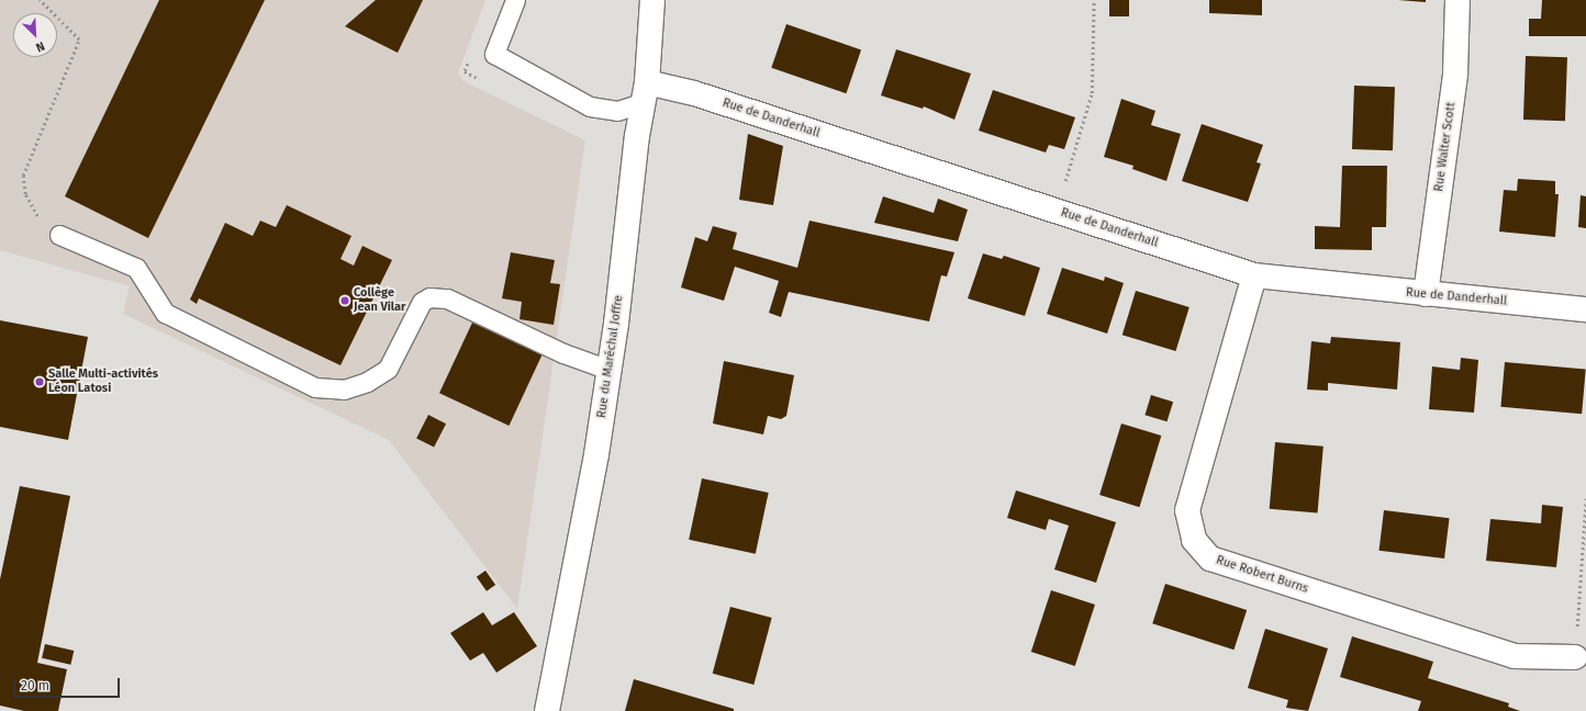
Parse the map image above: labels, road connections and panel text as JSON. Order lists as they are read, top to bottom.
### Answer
{
  "streets": {
    "street": [
      "Rue de Danderhall",
      "Rue Walter Scott",
      "Rue du Maréchal Joffre",
      "Rue Robert Burns"
    ]
  },
  "crossings": [
    ["Rue de Danderhall", "Rue Walter Scott"],
    ["Rue de Danderhall", "Rue du Maréchal Joffre"],
    ["Rue de Danderhall", "Rue Robert Burns"]
  ],
  "places": ["Collège Jean Vilar", "Salle Multi-activités Léon Latosi"],
  "scale_bar": "20 m",
  "north": "bottom right"
}
